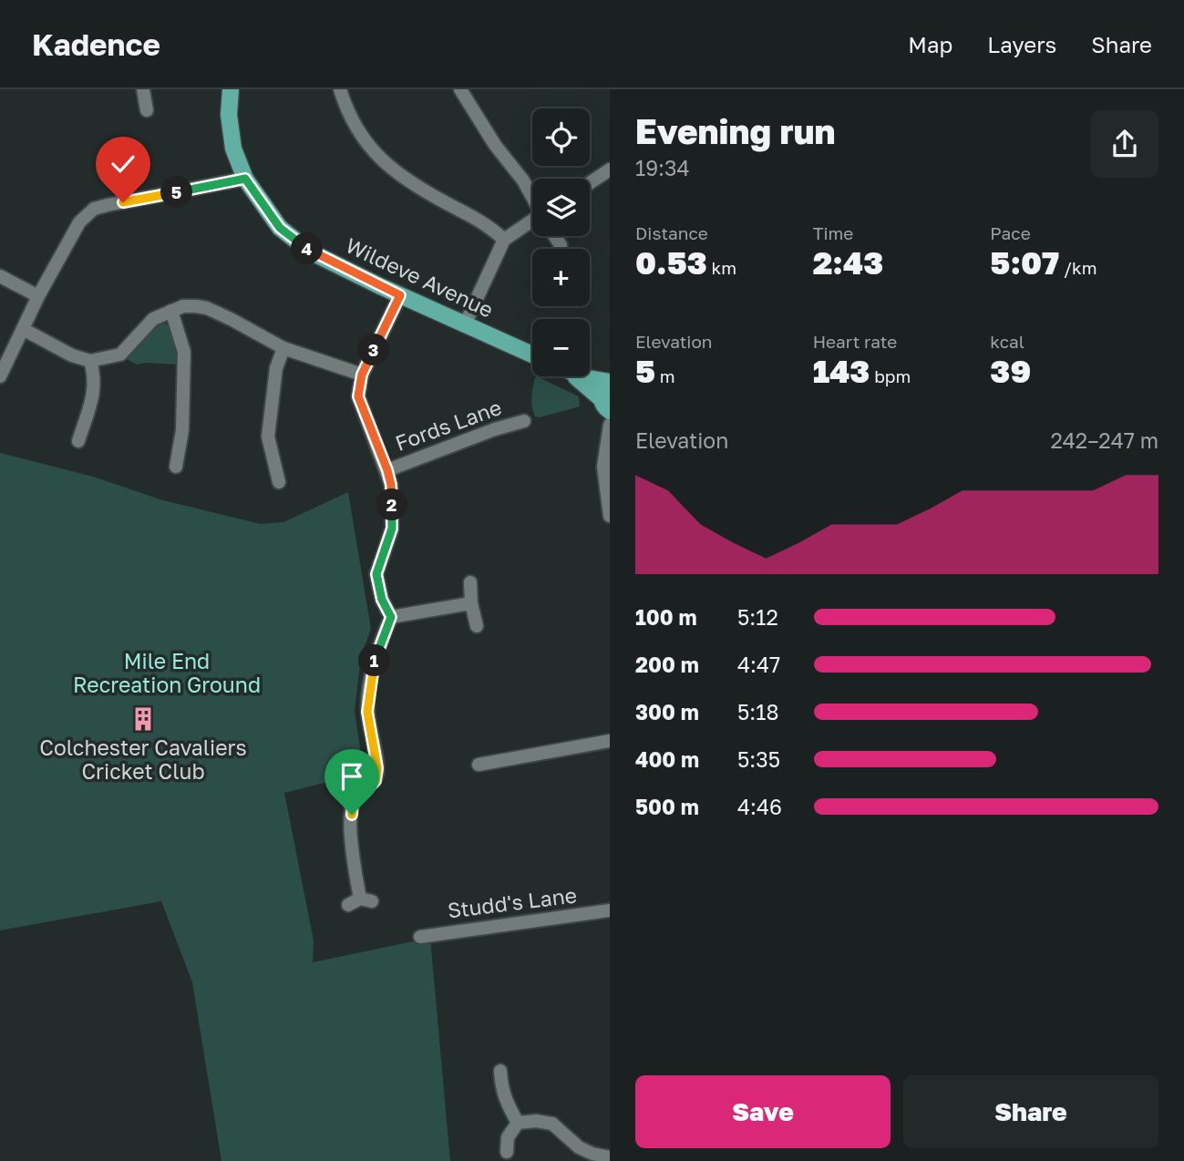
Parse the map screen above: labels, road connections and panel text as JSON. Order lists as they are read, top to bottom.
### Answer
{
  "streets": {
    "main road": ["Wildeve Avenue"],
    "street": ["Fords Lane", "Studd's Lane"]
  },
  "parks": ["Mile End Recreation Ground"],
  "places": {
    "building": ["Colchester Cavaliers Cricket Club"]
  },
  "page": {
    "header": "Kadence",
    "nav": ["Map", "Layers", "Share"],
    "heading": ["Evening run", "19:34"],
    "map_buttons": ["+", "−"],
    "pins": [
      "5",
      "4",
      "3",
      "2",
      "1"
    ],
    "stats": [
      ["Distance", "0.53 km"],
      ["Time", "2:43"],
      ["Pace", "5:07 /km"],
      ["Elevation", "5 m"],
      ["Heart rate", "143 bpm"],
      ["kcal", "39"]
    ],
    "chart": ["Elevation", "242–247 m"],
    "list": [
      {
        "name": "100 m",
        "note": "5:12"
      },
      {
        "name": "200 m",
        "note": "4:47"
      },
      {
        "name": "300 m",
        "note": "5:18"
      },
      {
        "name": "400 m",
        "note": "5:35"
      },
      {
        "name": "500 m",
        "note": "4:46"
      }
    ],
    "buttons": ["Save", "Share"]
  }
}
